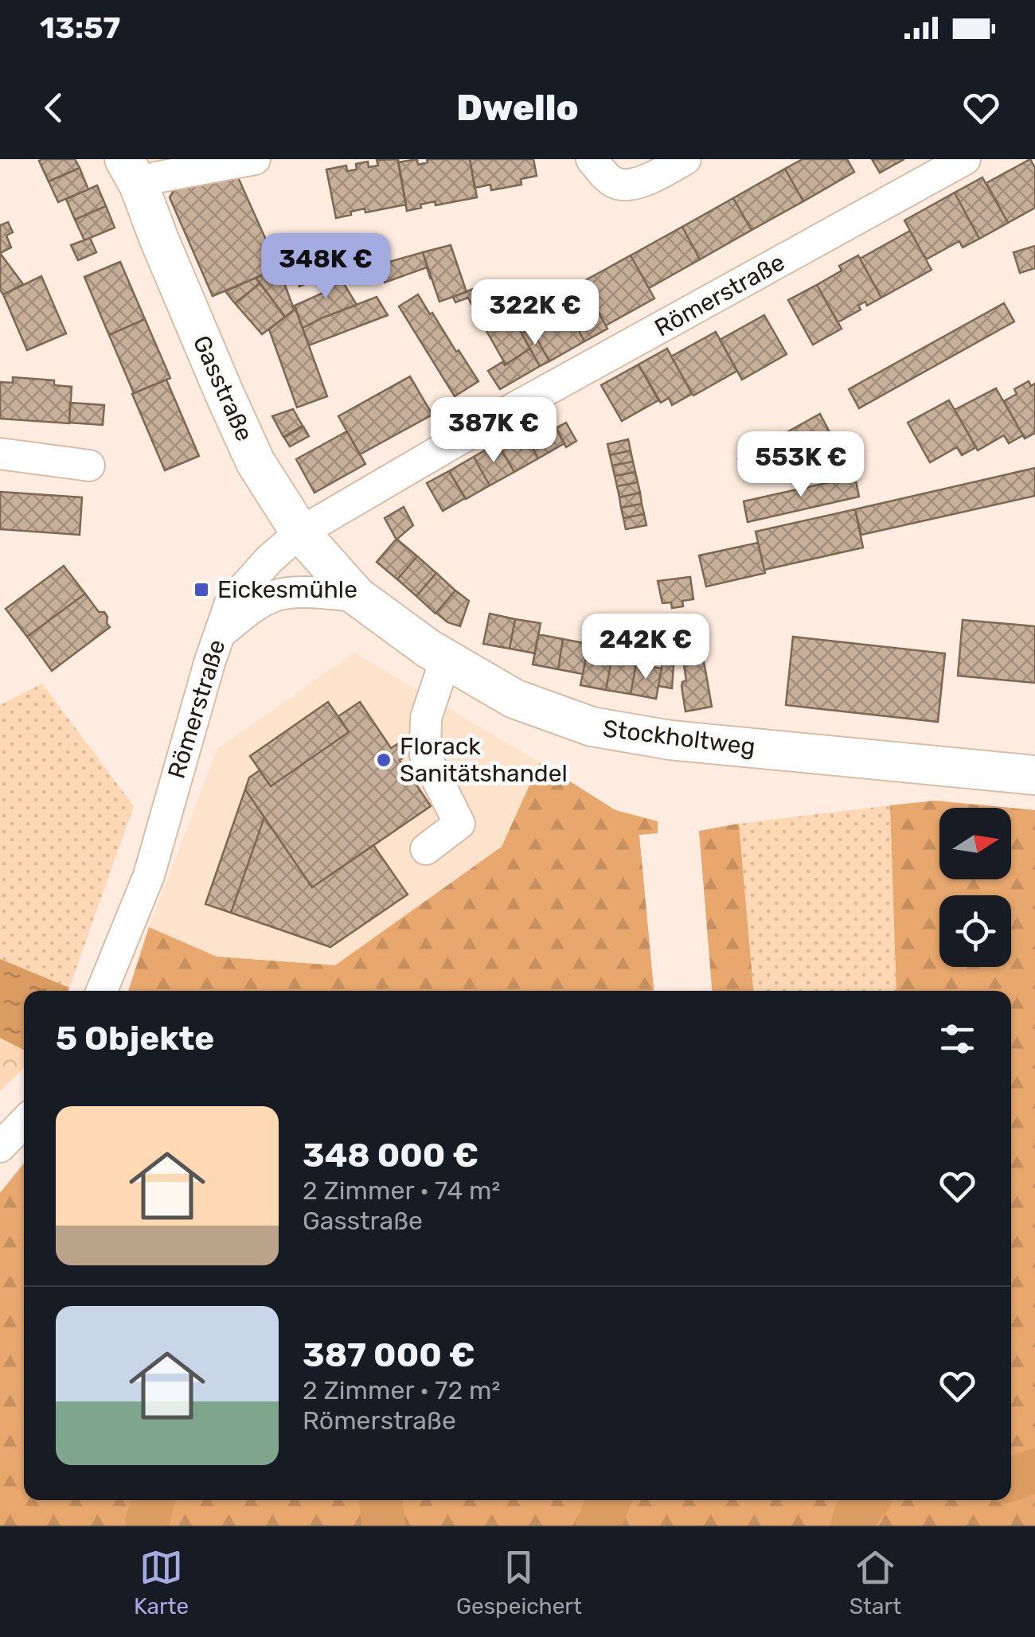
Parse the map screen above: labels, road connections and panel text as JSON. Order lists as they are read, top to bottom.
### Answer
{
  "streets": {
    "main road": ["Gasstraße", "Stockholtweg"],
    "street": ["Römerstraße"]
  },
  "crossings": [
    ["Römerstraße", "Gasstraße"],
    ["Gasstraße", "Stockholtweg"]
  ],
  "places": {
    "transit": ["Eickesmühle"],
    "other": ["Florack Sanitätshandel"]
  },
  "north": "right",
  "page": {
    "status": "13:57",
    "header": "Dwello",
    "price": [
      "348K €",
      "322K €",
      "387K €",
      "553K €",
      "242K €"
    ],
    "heading": "5 Objekte",
    "list": [
      {
        "name": "348 000 €",
        "note": "2 Zimmer · 74 m² · Gasstraße"
      },
      {
        "name": "387 000 €",
        "note": "2 Zimmer · 72 m² · Römerstraße"
      }
    ],
    "tabs": ["Karte", "Gespeichert", "Start"]
  }
}
